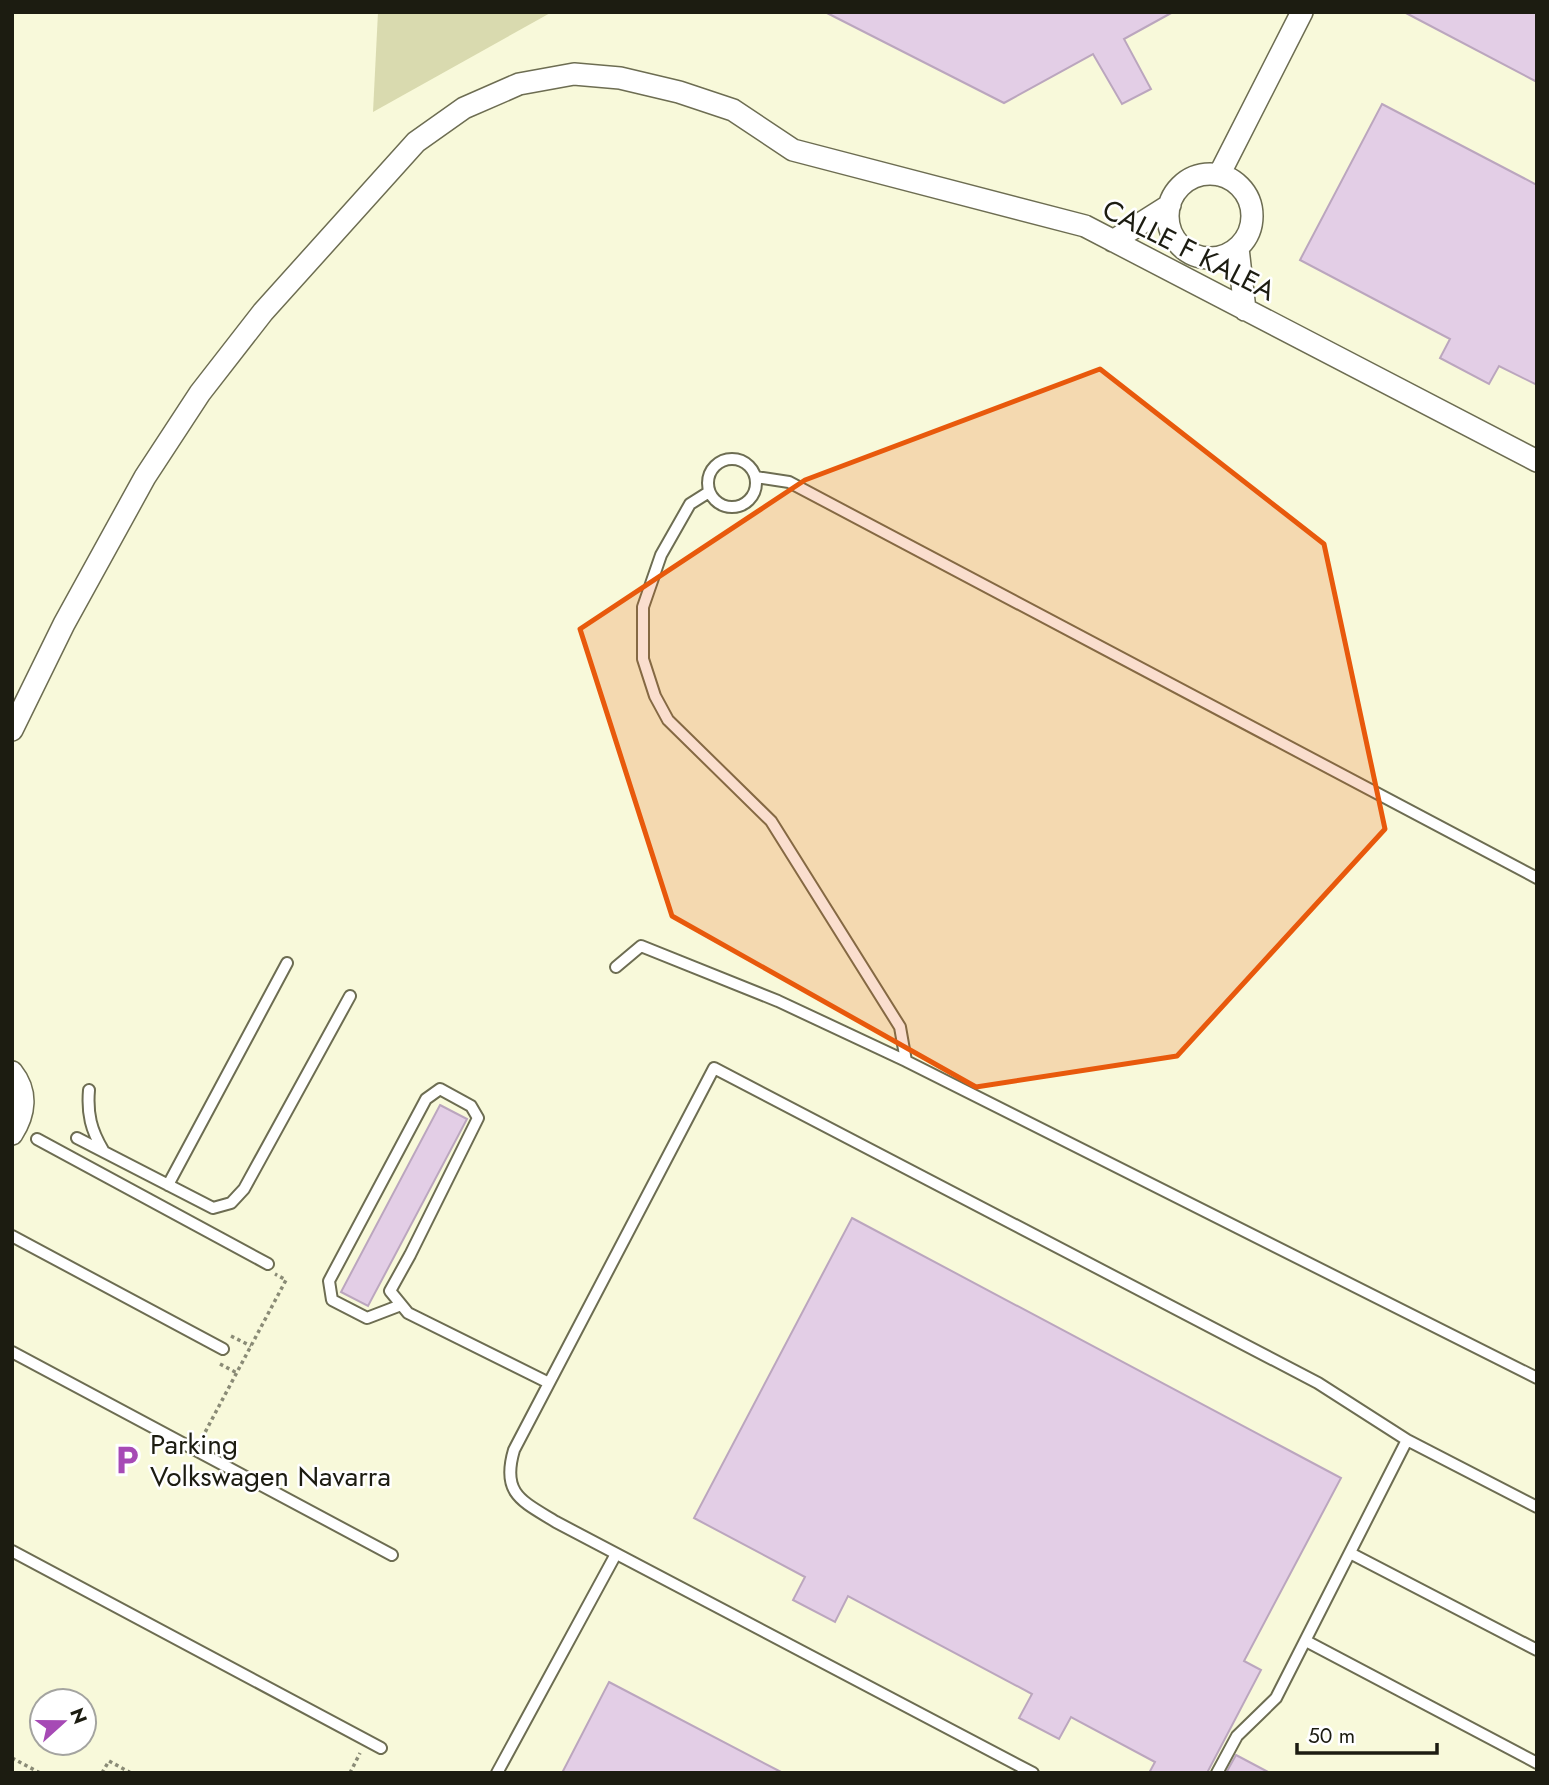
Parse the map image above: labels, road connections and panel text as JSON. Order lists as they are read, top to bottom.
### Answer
{
  "streets": {
    "street": ["CALLE F KALEA"]
  },
  "places": {
    "parking": ["Parking Volkswagen Navarra"]
  },
  "scale_bar": "50 m",
  "north": "right"
}
